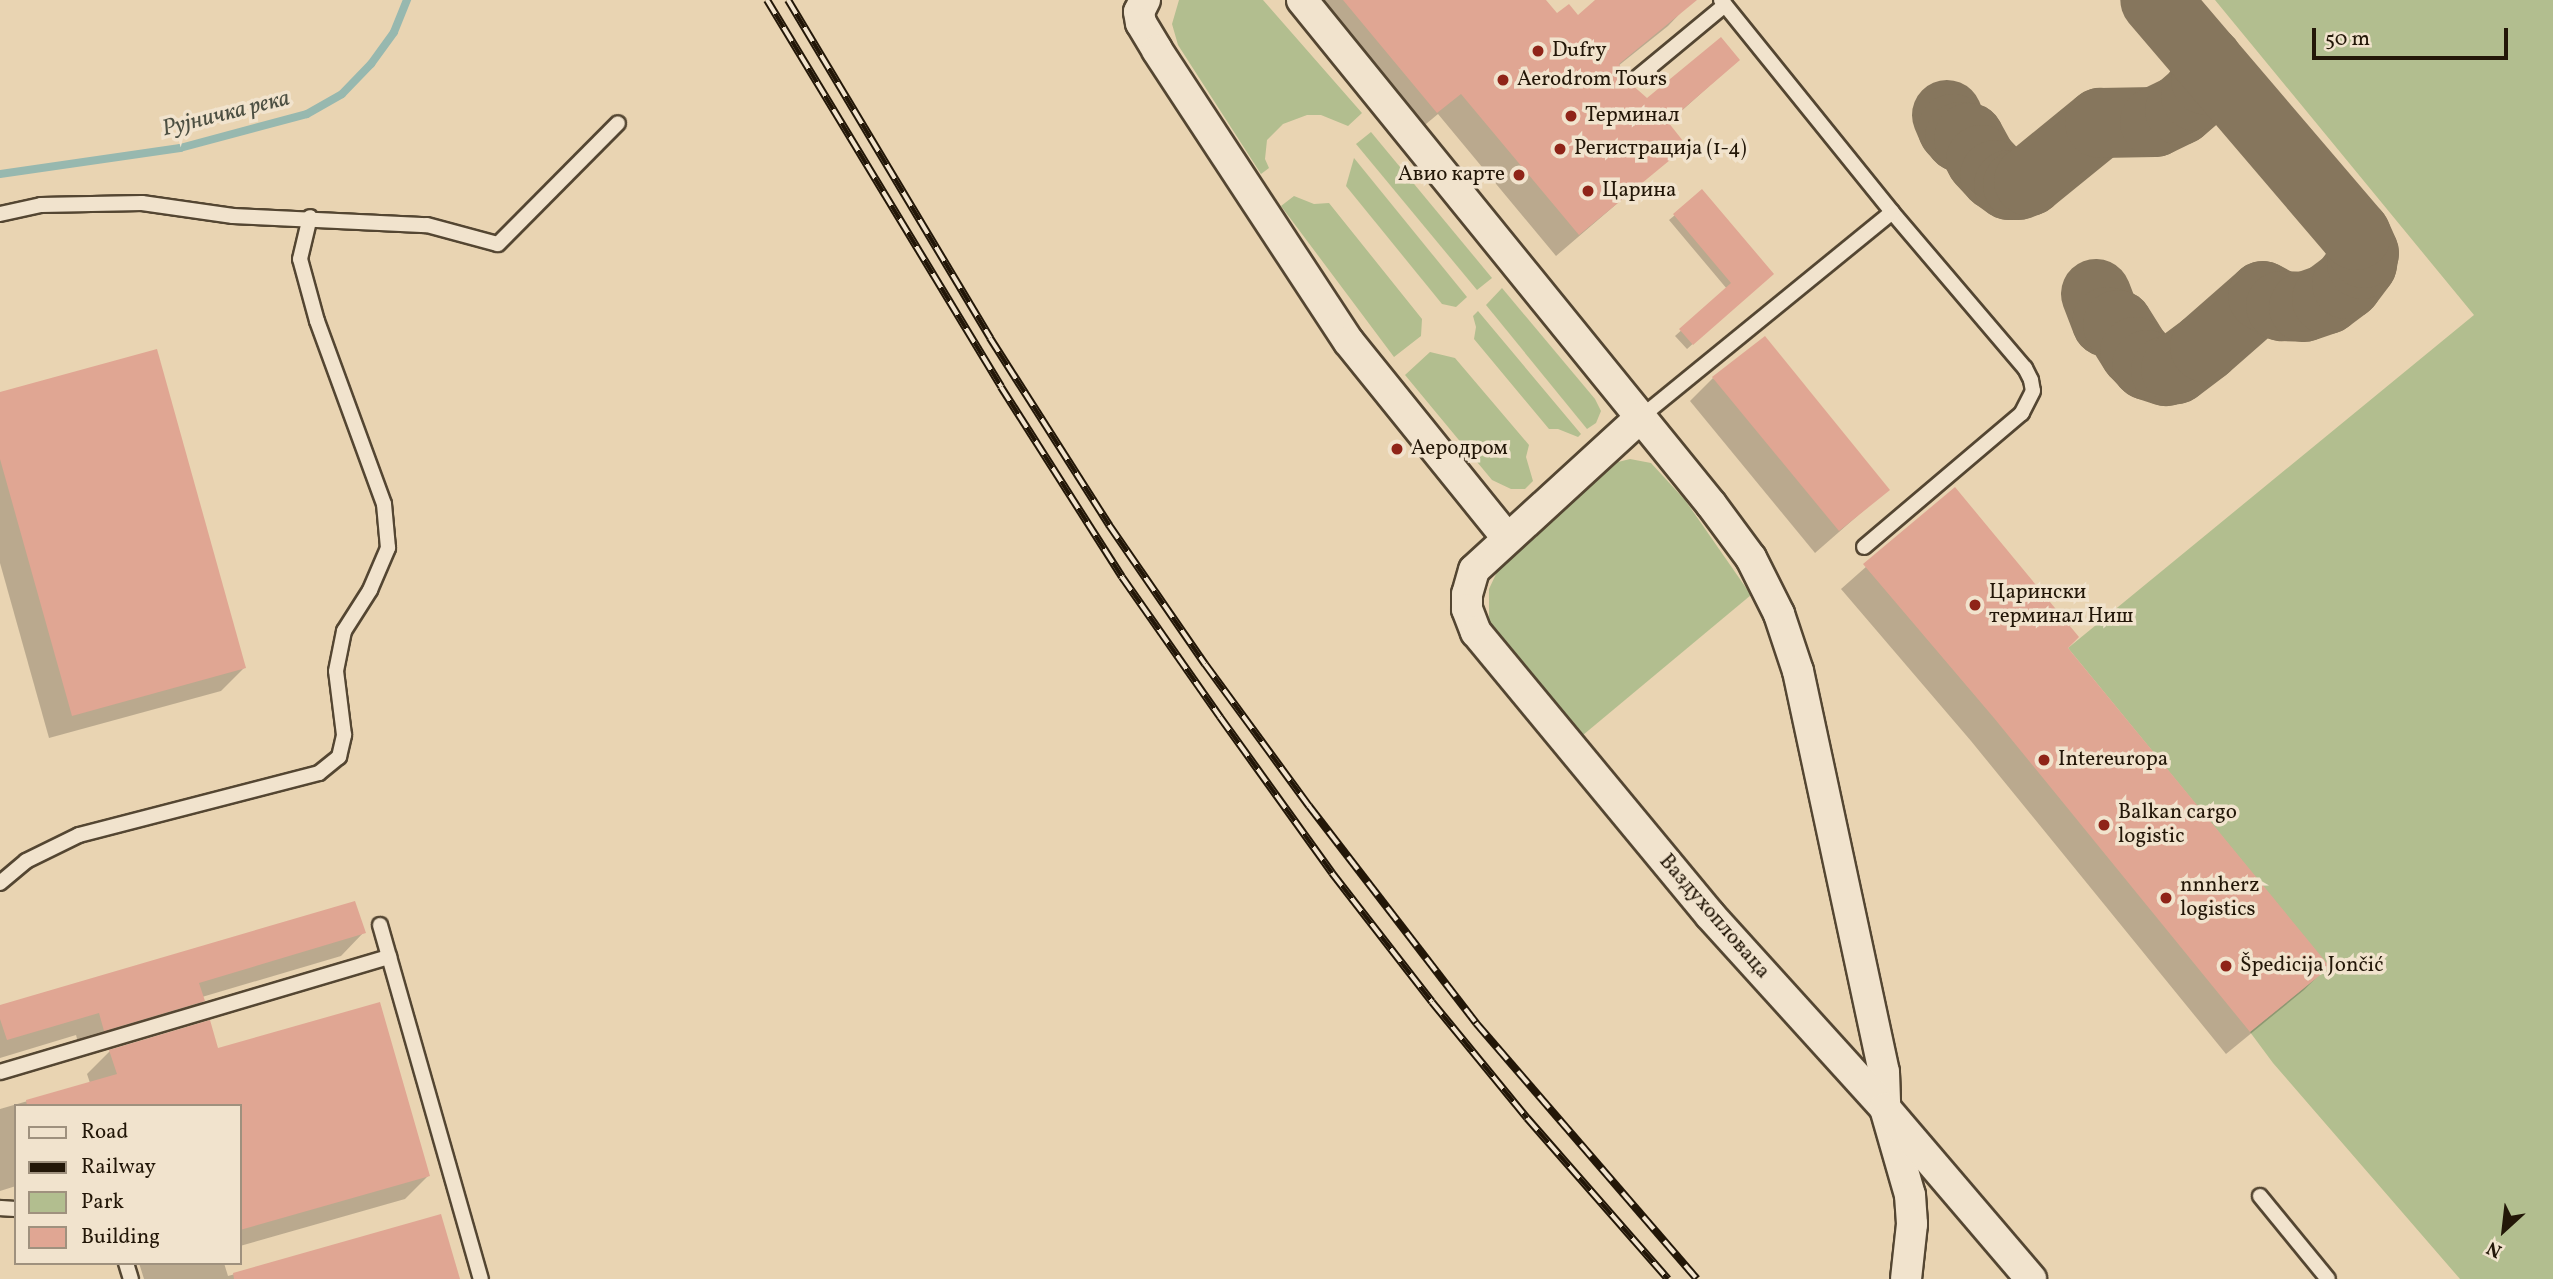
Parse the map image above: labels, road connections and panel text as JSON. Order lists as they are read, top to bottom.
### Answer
{
  "streets": {
    "street": ["Ваздухопловаца"]
  },
  "water": ["Рујничка река"],
  "places": [
    "Dufry",
    "Aerodrom Tours",
    "Терминал",
    "Регистрација (1-4)",
    "Авио карте",
    "Царина",
    "Аеродром",
    "Царински терминал Ниш",
    "Intereuropa",
    "Balkan cargo logistic",
    "nnnherz logistics",
    "Špedicija Jončić"
  ],
  "legend": [
    "Road",
    "Railway",
    "Park",
    "Building"
  ],
  "scale_bar": "50 m",
  "north": "bottom left"
}
